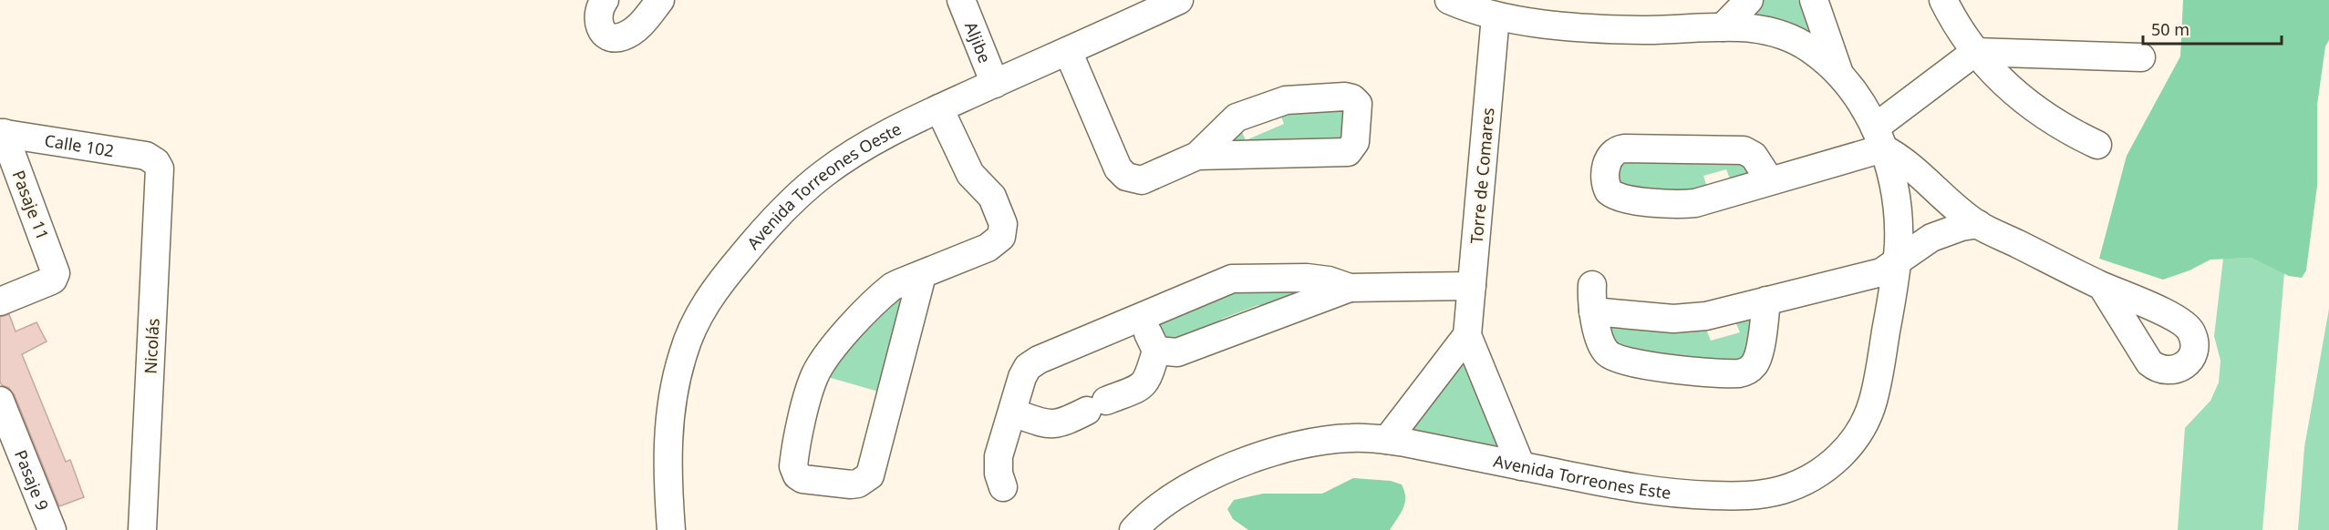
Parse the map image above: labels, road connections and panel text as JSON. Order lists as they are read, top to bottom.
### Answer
{
  "streets": {
    "street": [
      "Aljibe",
      "Calle 102",
      "Torre de Comares",
      "Avenida Torreones Oeste",
      "Pasaje 11",
      "Nicolás",
      "Avenida Torreones Este",
      "Pasaje 9"
    ]
  },
  "crossings": [
    ["Aljibe", "Avenida Torreones Oeste"],
    ["Calle 102", "Pasaje 11"],
    ["Calle 102", "Nicolás"],
    ["Torre de Comares", "Avenida Torreones Este"]
  ],
  "scale_bar": "50 m"
}
